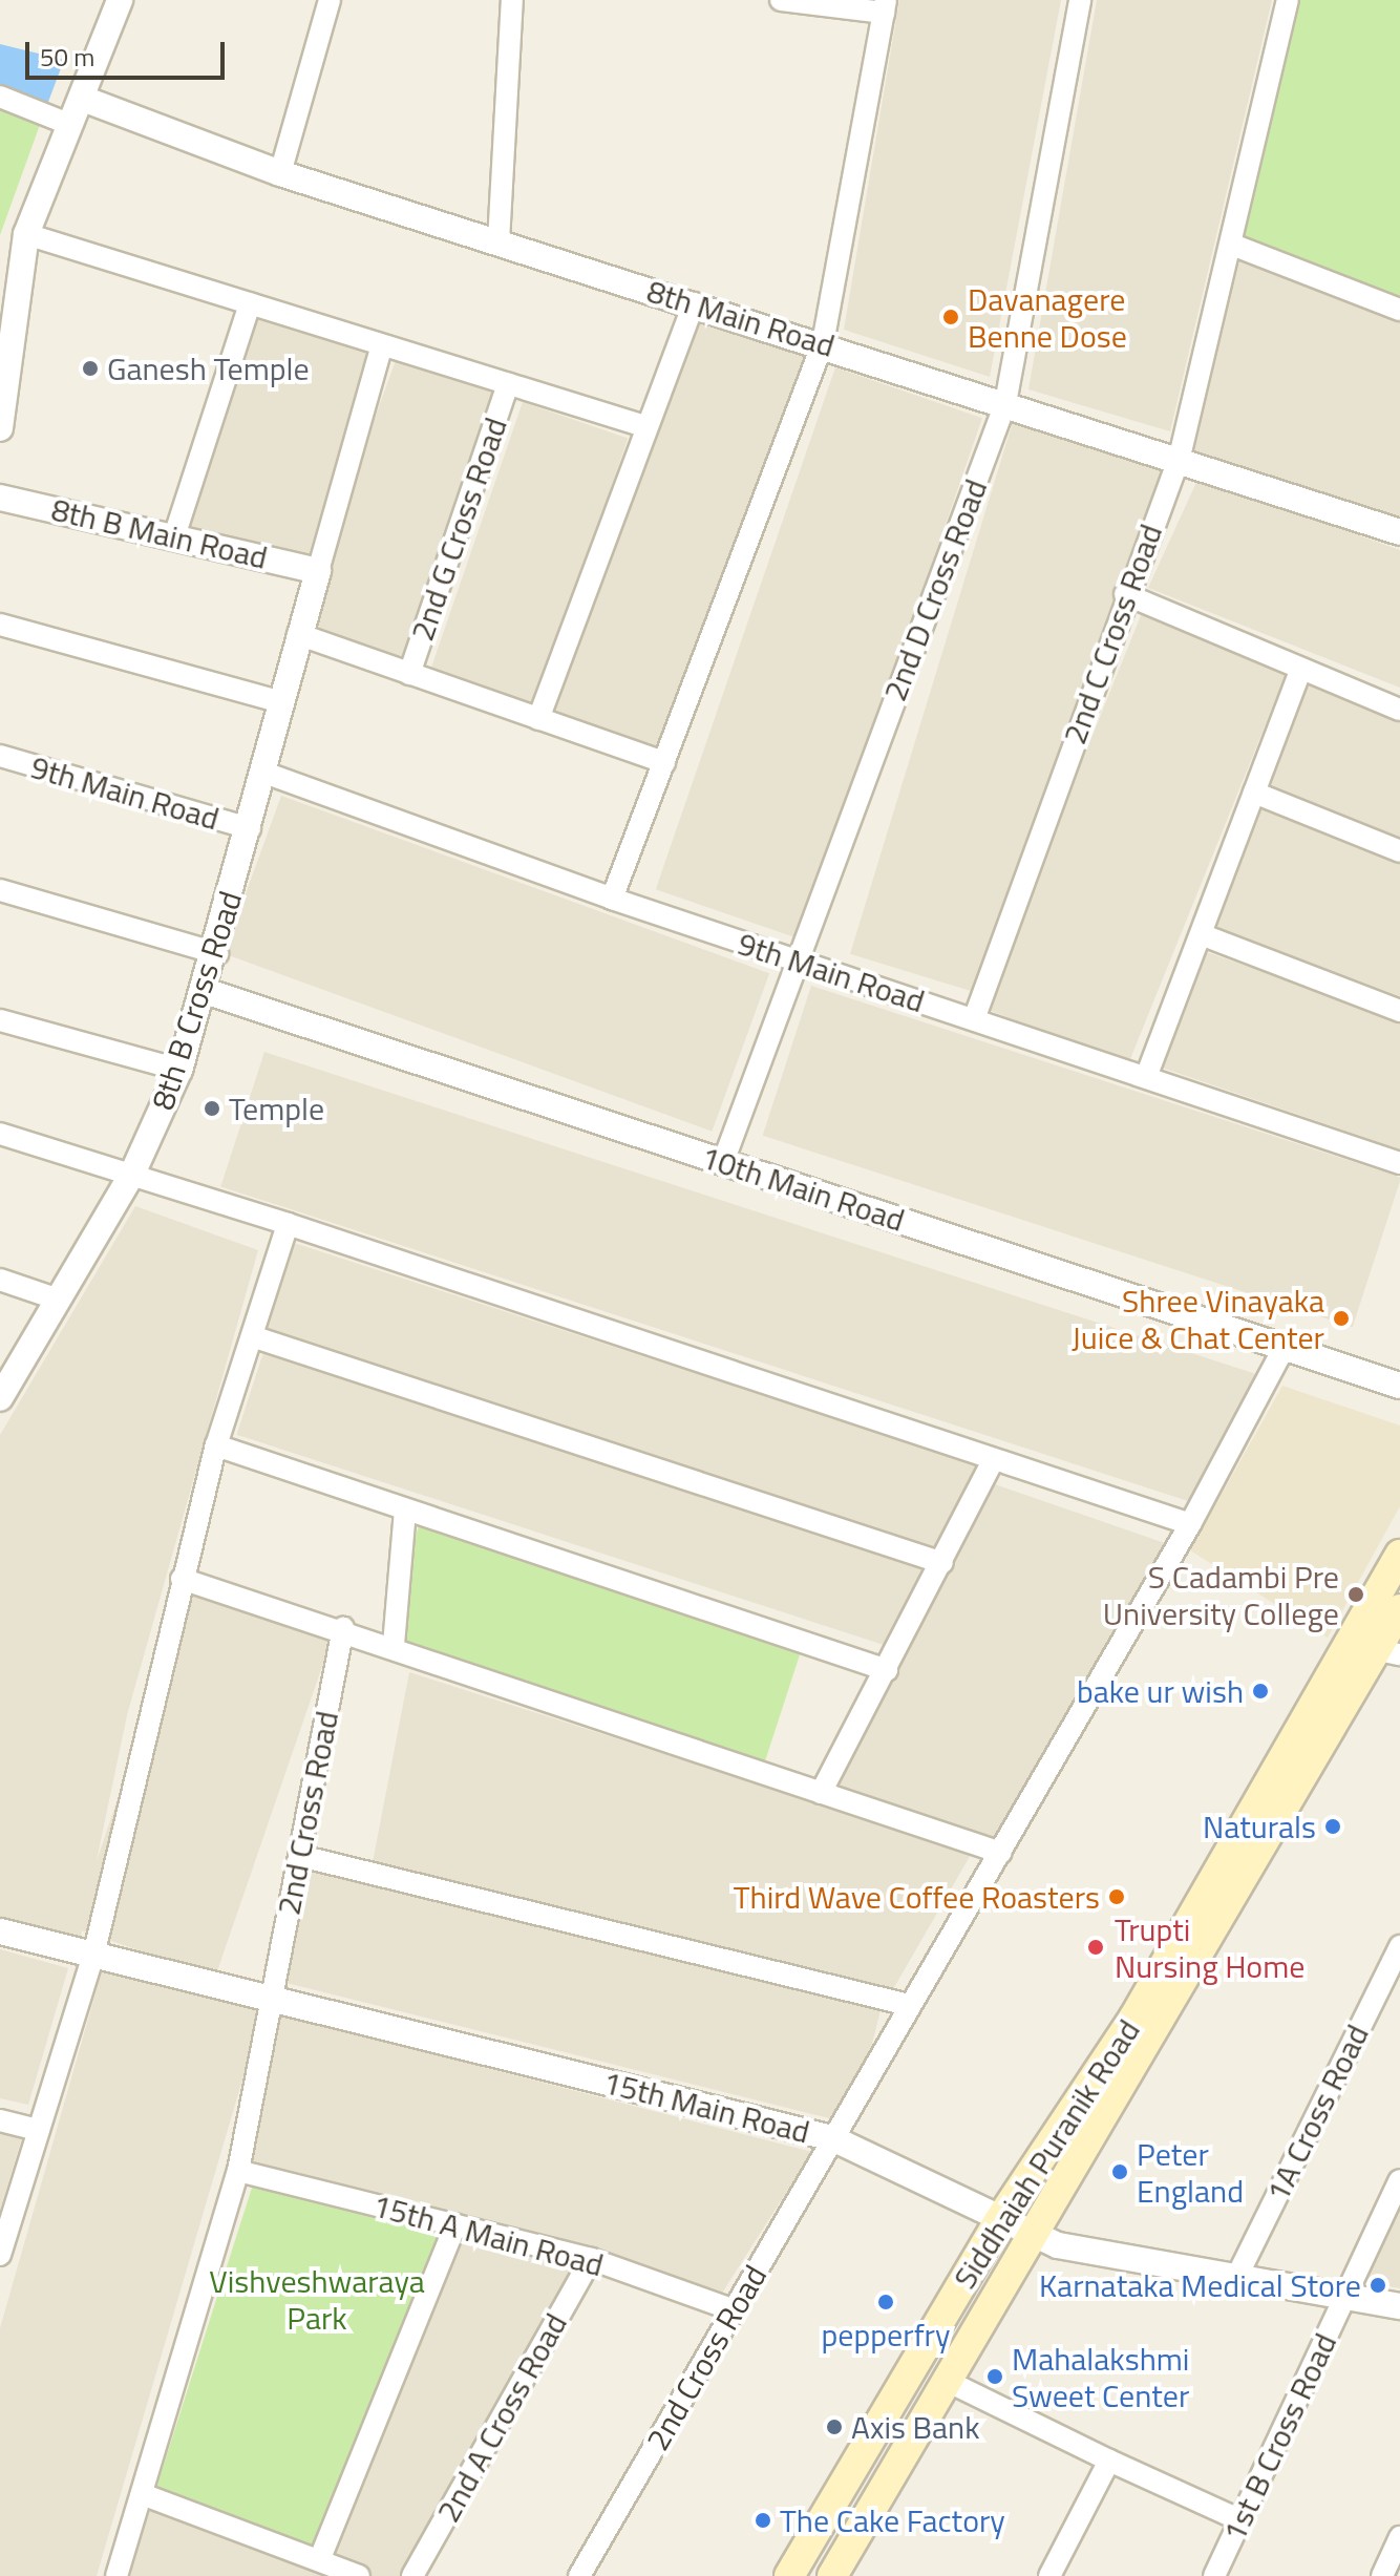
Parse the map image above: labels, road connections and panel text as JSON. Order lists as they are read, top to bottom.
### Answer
{
  "streets": {
    "main road": ["Siddhaiah Puranik Road"],
    "street": [
      "8th Main Road",
      "2nd G Cross Road",
      "8th B Main Road",
      "2nd D Cross Road",
      "2nd C Cross Road",
      "9th Main Road",
      "8th B Cross Road",
      "10th Main Road",
      "2nd Cross Road",
      "15th Main Road",
      "1A Cross Road",
      "15th A Main Road",
      "2nd A Cross Road",
      "1st B Cross Road"
    ]
  },
  "crossings": [
    ["8th Main Road", "2nd D Cross Road"],
    ["8th Main Road", "2nd C Cross Road"],
    ["8th B Main Road", "8th B Cross Road"],
    ["2nd D Cross Road", "9th Main Road"],
    ["2nd D Cross Road", "10th Main Road"],
    ["2nd C Cross Road", "9th Main Road"],
    ["9th Main Road", "8th B Cross Road"],
    ["8th B Cross Road", "10th Main Road"],
    ["10th Main Road", "2nd Cross Road"],
    ["2nd Cross Road", "15th Main Road"],
    ["2nd Cross Road", "15th A Main Road"],
    ["15th Main Road", "1A Cross Road"],
    ["15th Main Road", "Siddhaiah Puranik Road"],
    ["15th Main Road", "1st B Cross Road"],
    ["15th A Main Road", "2nd A Cross Road"]
  ],
  "parks": ["Vishveshwaraya Park"],
  "places": [
    "Davanagere Benne Dose",
    "Ganesh Temple",
    "Temple",
    "Shree Vinayaka Juice & Chat Center",
    "S Cadambi Pre University College",
    "bake ur wish",
    "Naturals",
    "Third Wave Coffee Roasters",
    "Trupti Nursing Home",
    "Peter England",
    "Karnataka Medical Store",
    "pepperfry",
    "Mahalakshmi Sweet Center",
    "Axis Bank",
    "The Cake Factory"
  ],
  "scale_bar": "50 m"
}
